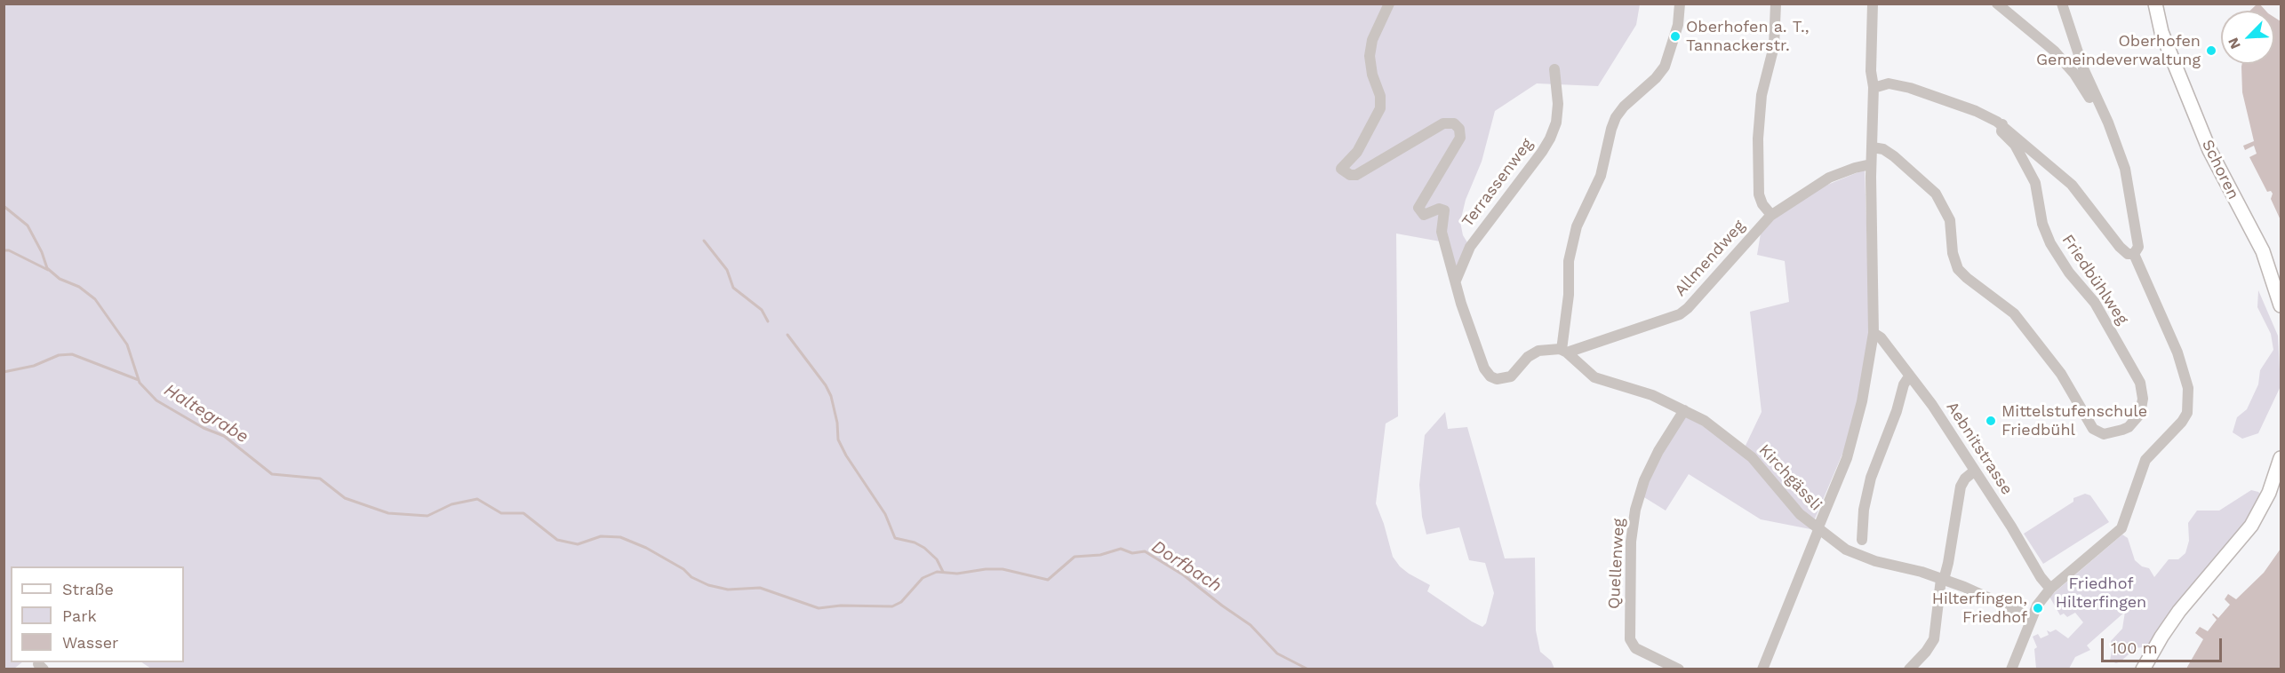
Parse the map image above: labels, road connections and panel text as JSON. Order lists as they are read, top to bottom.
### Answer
{
  "streets": {
    "main road": ["Schoren"],
    "street": [
      "Terrassenweg",
      "Allmendweg",
      "Friedbühlweg",
      "Aebnitstrasse",
      "Kirchgässli",
      "Quellenweg"
    ]
  },
  "crossings": [
    ["Terrassenweg", "Allmendweg"],
    ["Allmendweg", "Kirchgässli"],
    ["Kirchgässli", "Quellenweg"]
  ],
  "water": ["Haltegrabe", "Dorfbach"],
  "parks": ["Friedhof Hilterfingen"],
  "places": [
    "Oberhofen a. T., Tannackerstr.",
    "Oberhofen Gemeindeverwaltung",
    "Mittelstufenschule Friedbühl",
    "Hilterfingen, Friedhof"
  ],
  "legend": ["Straße", "Park", "Wasser"],
  "scale_bar": "100 m",
  "north": "bottom left"
}
